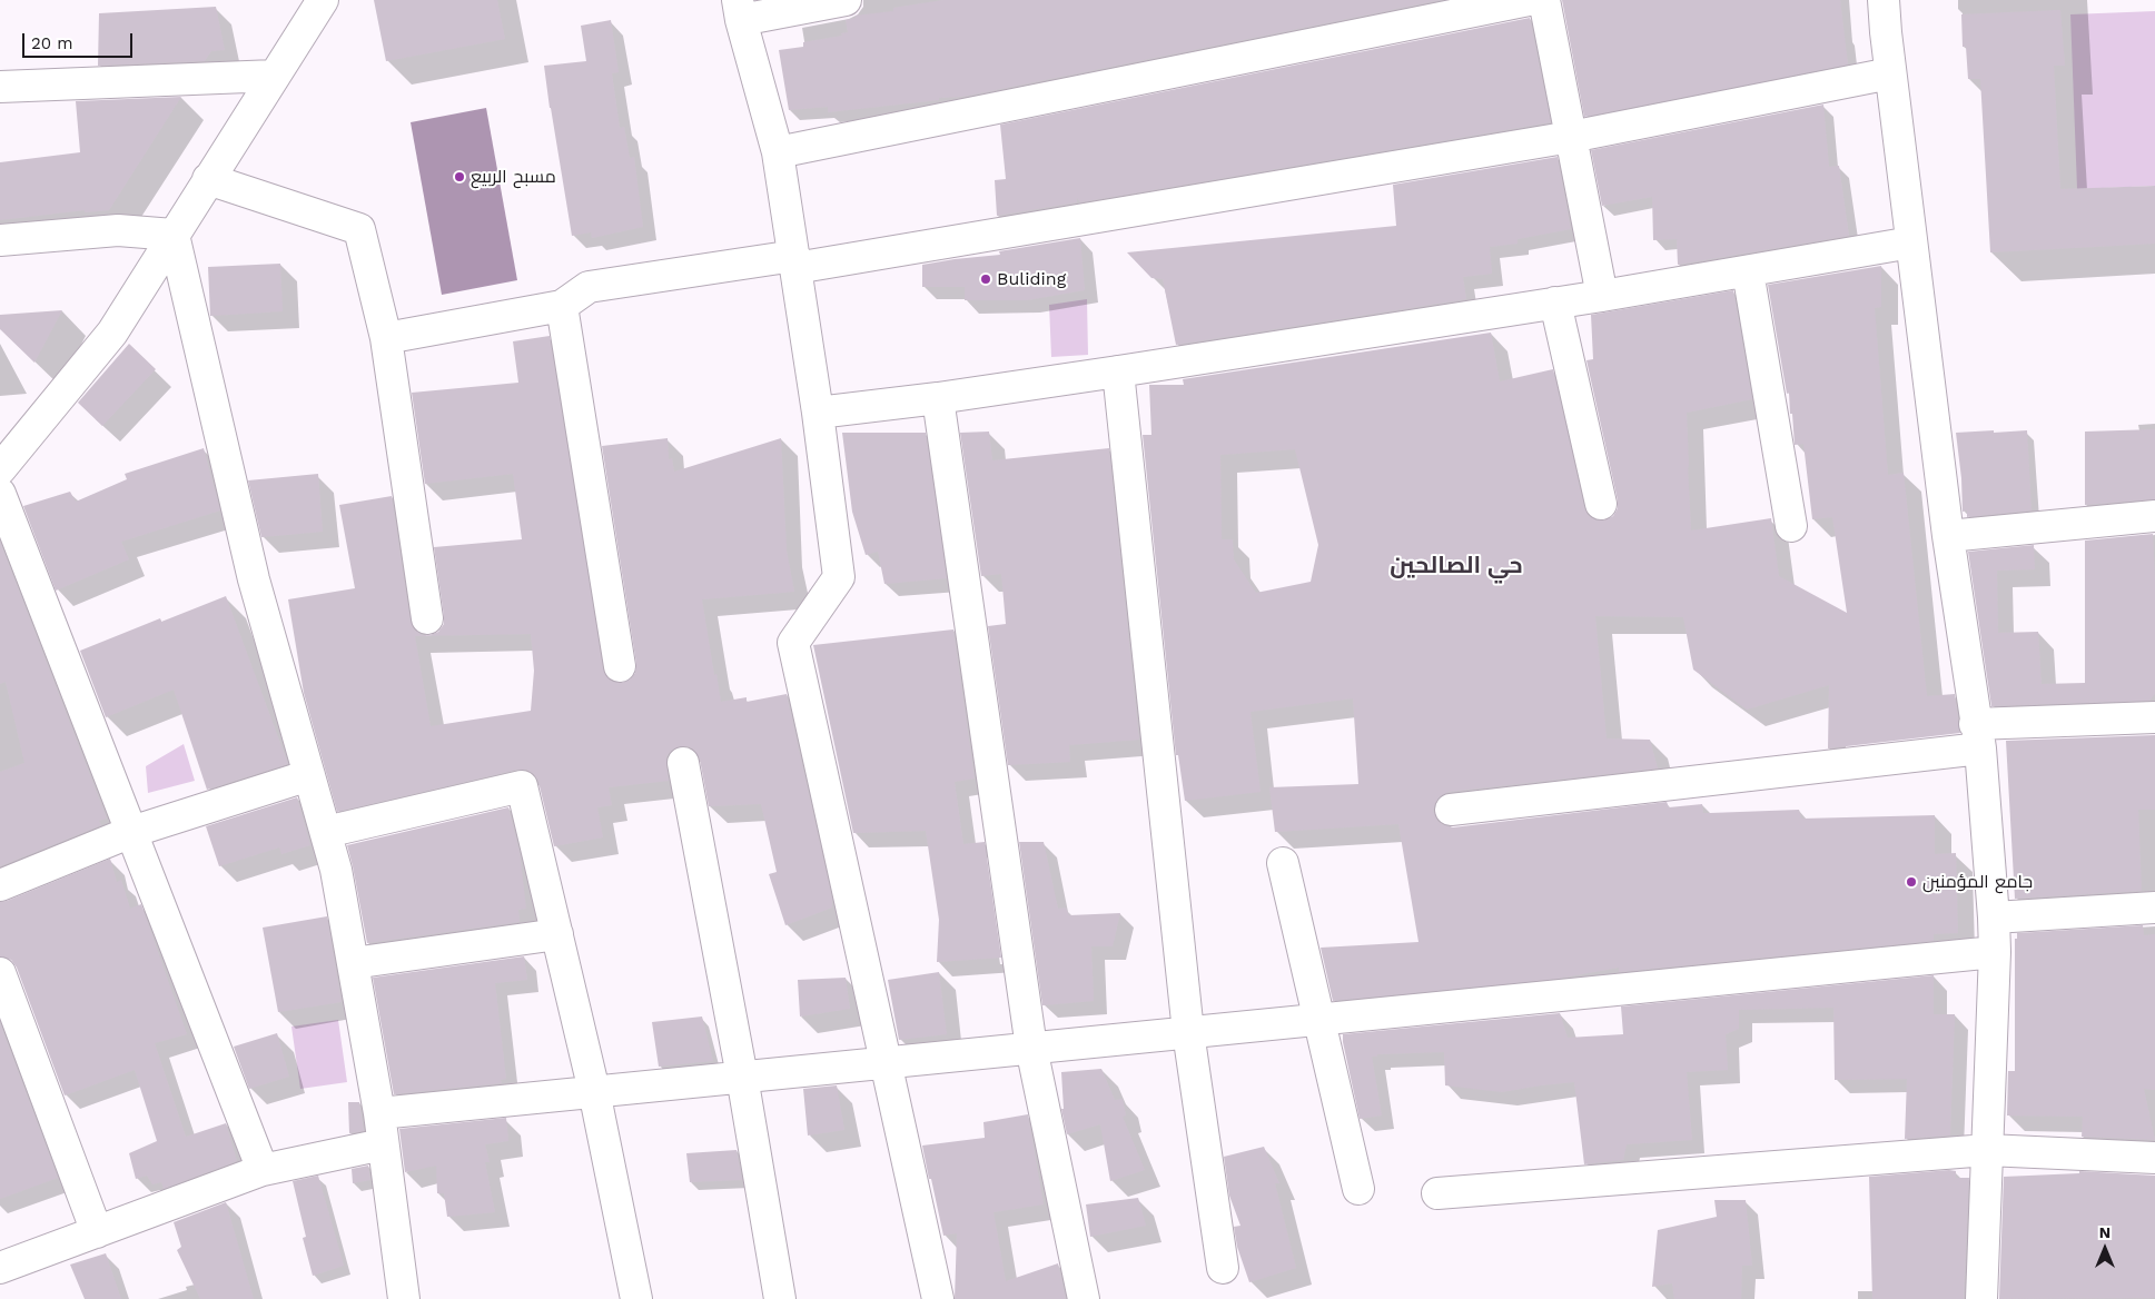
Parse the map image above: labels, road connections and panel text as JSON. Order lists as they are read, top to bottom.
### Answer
{
  "districts": ["حي الصالحين"],
  "places": ["مسبح الربيع", "Buliding", "جامع المؤمنين"],
  "scale_bar": "20 m",
  "north": "top"
}
